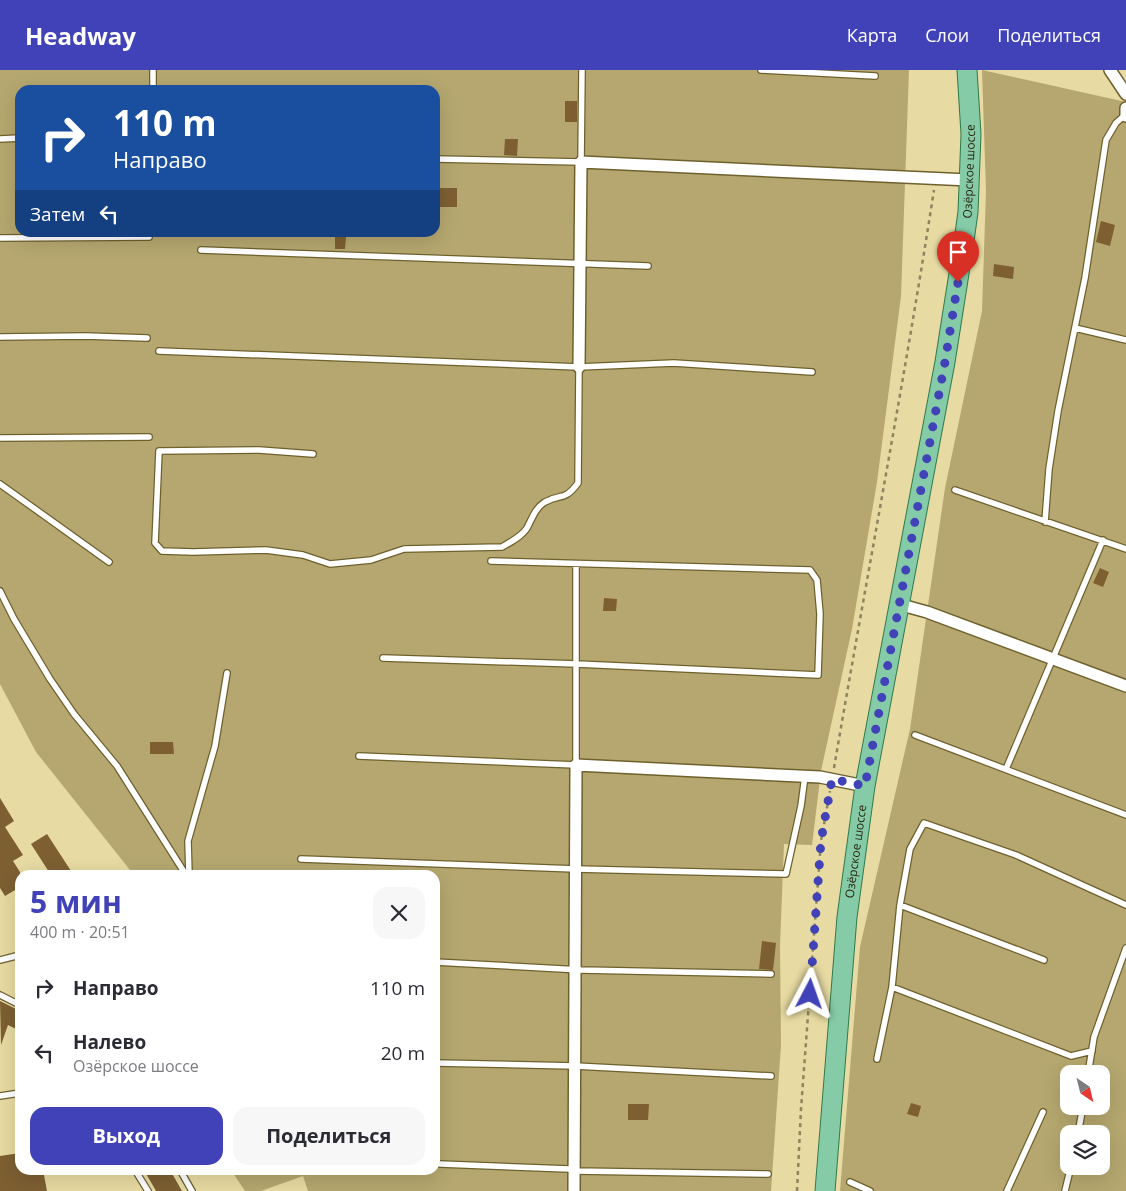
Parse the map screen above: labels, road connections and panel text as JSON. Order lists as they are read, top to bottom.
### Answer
{
  "streets": {
    "main road": ["Озёрское шоссе"]
  },
  "north": "bottom right",
  "page": {
    "header": "Headway",
    "nav": ["Карта", "Слои", "Поделиться"],
    "turn": ["110 m", "Направо"],
    "then": "Затем",
    "heading": ["5 мин", "400 m · 20:51"],
    "list": [
      {
        "name": "Направо",
        "value": "110 m"
      },
      {
        "name": "Налево",
        "note": "Озёрское шоссе",
        "value": "20 m"
      }
    ],
    "buttons": ["Выход", "Поделиться"]
  }
}
